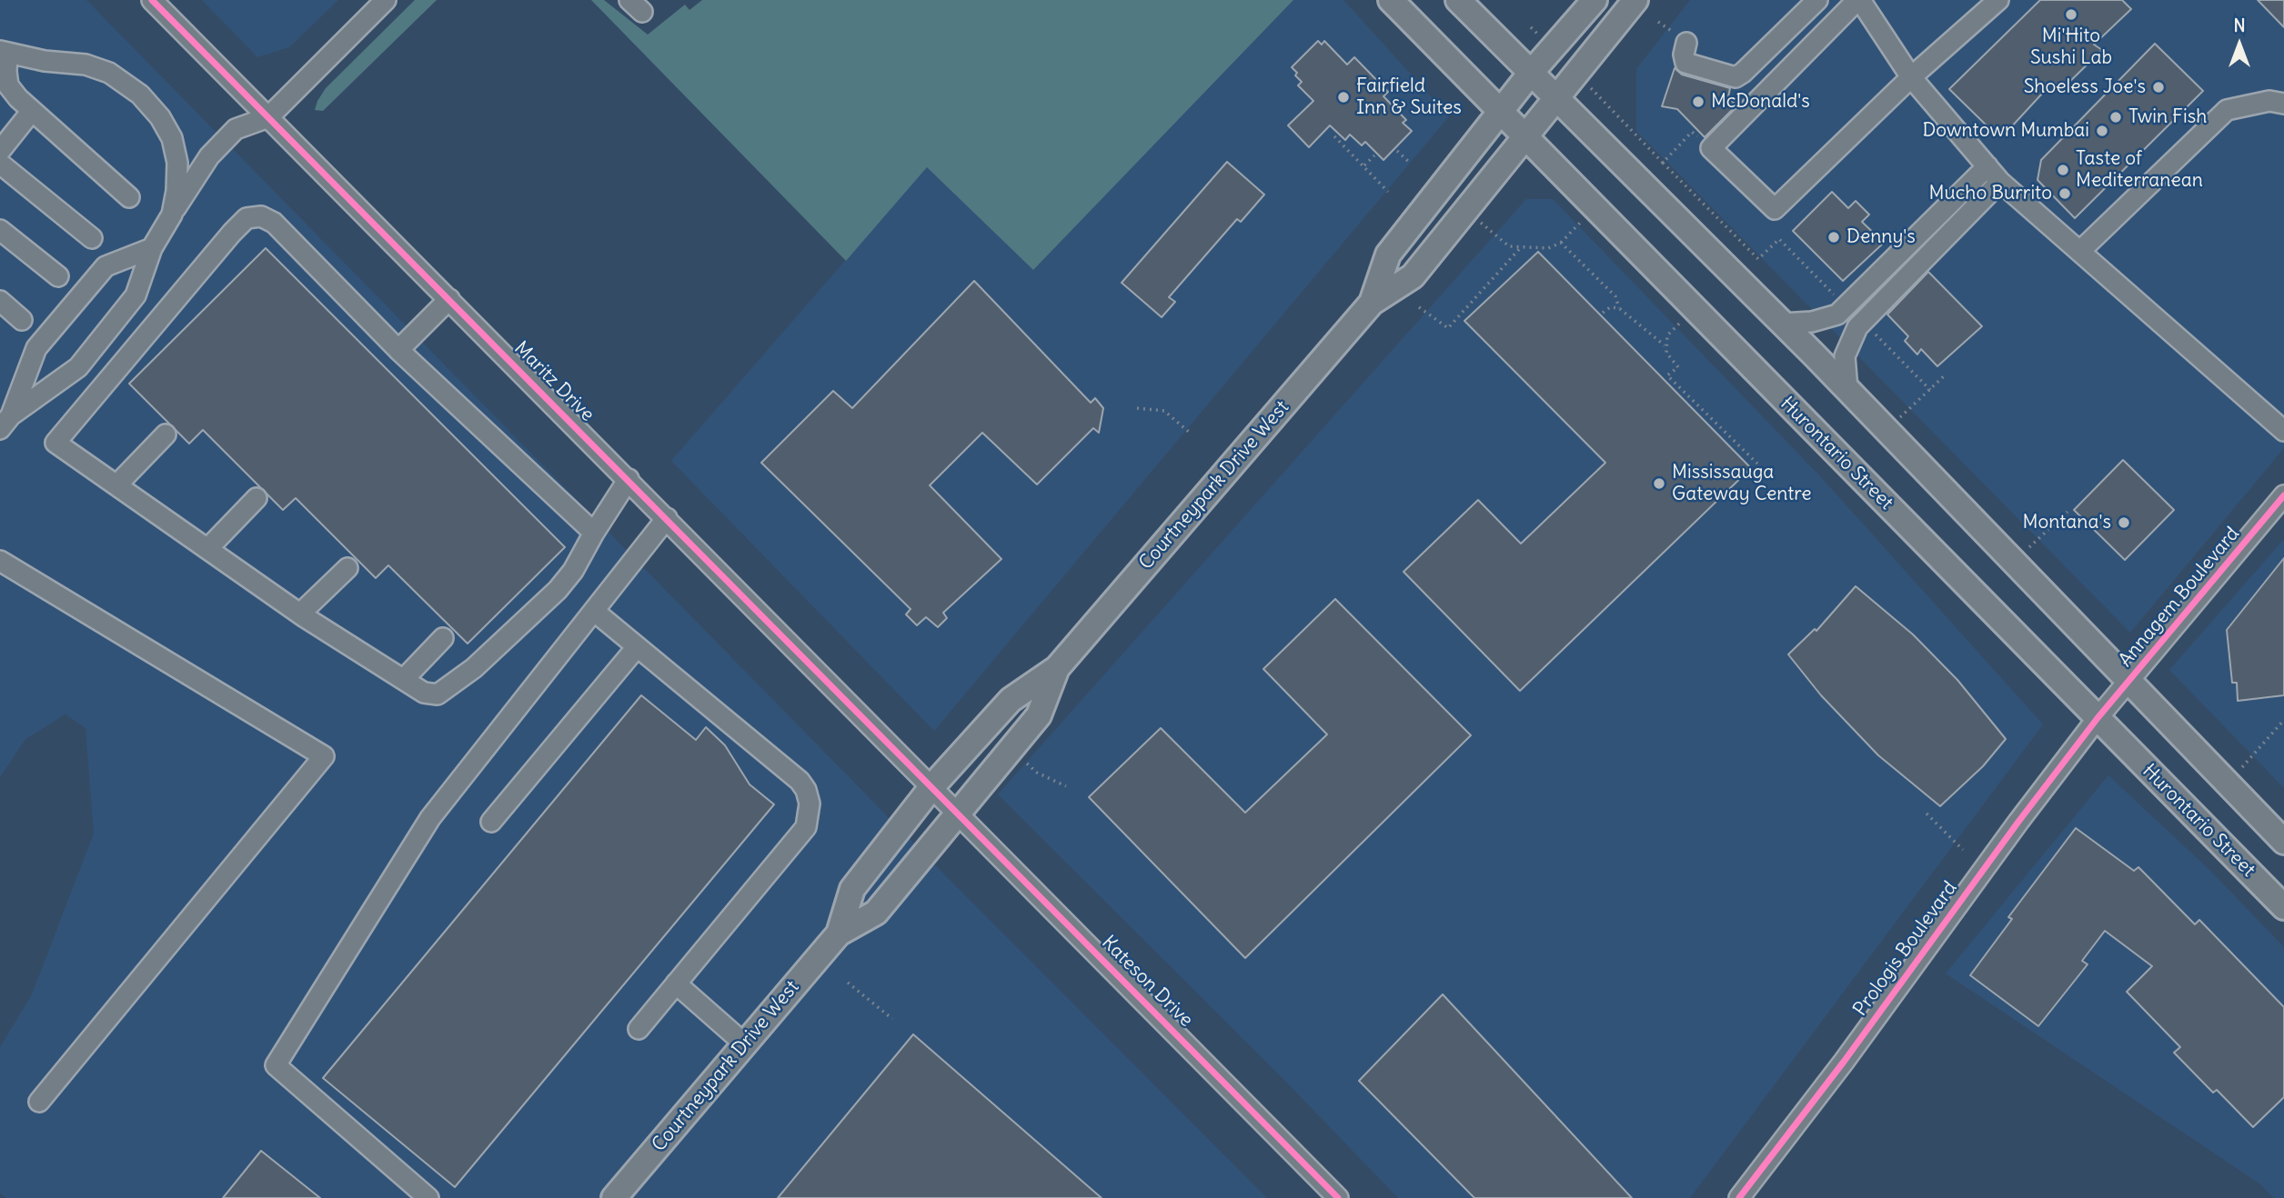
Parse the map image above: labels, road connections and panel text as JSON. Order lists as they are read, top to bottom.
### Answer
{
  "streets": {
    "main road": ["Hurontario Street", "Courtneypark Drive West"],
    "street": [
      "Maritz Drive",
      "Annagem Boulevard",
      "Prologis Boulevard",
      "Kateson Drive"
    ]
  },
  "crossings": [
    ["Maritz Drive", "Courtneypark Drive West"],
    ["Maritz Drive", "Kateson Drive"],
    ["Hurontario Street", "Courtneypark Drive West"],
    ["Hurontario Street", "Annagem Boulevard"],
    ["Hurontario Street", "Prologis Boulevard"],
    ["Courtneypark Drive West", "Kateson Drive"],
    ["Annagem Boulevard", "Prologis Boulevard"]
  ],
  "places": [
    "Mi'Hito Sushi Lab",
    "Shoeless Joe's",
    "Fairfield Inn & Suites",
    "McDonald's",
    "Twin Fish",
    "Downtown Mumbai",
    "Taste of Mediterranean",
    "Mucho Burrito",
    "Denny's",
    "Mississauga Gateway Centre",
    "Montana's"
  ],
  "north": "top"
}
